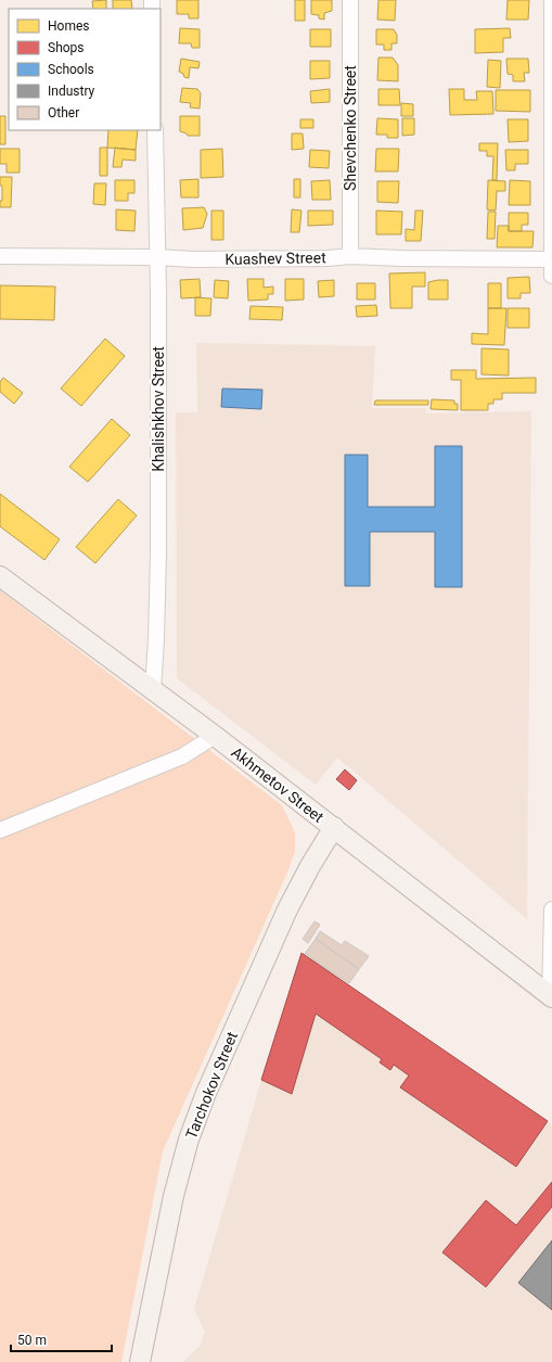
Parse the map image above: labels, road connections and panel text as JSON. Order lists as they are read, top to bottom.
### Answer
{
  "streets": {
    "main road": ["Akhmetov Street", "Tarchokov Street"],
    "street": ["Shevchenko Street", "Kuashev Street", "Khalishkhov Street"]
  },
  "crossings": [
    ["Shevchenko Street", "Kuashev Street"],
    ["Kuashev Street", "Khalishkhov Street"],
    ["Khalishkhov Street", "Akhmetov Street"],
    ["Akhmetov Street", "Tarchokov Street"]
  ],
  "legend": [
    "Homes",
    "Shops",
    "Schools",
    "Industry",
    "Other"
  ],
  "scale_bar": "50 m"
}
